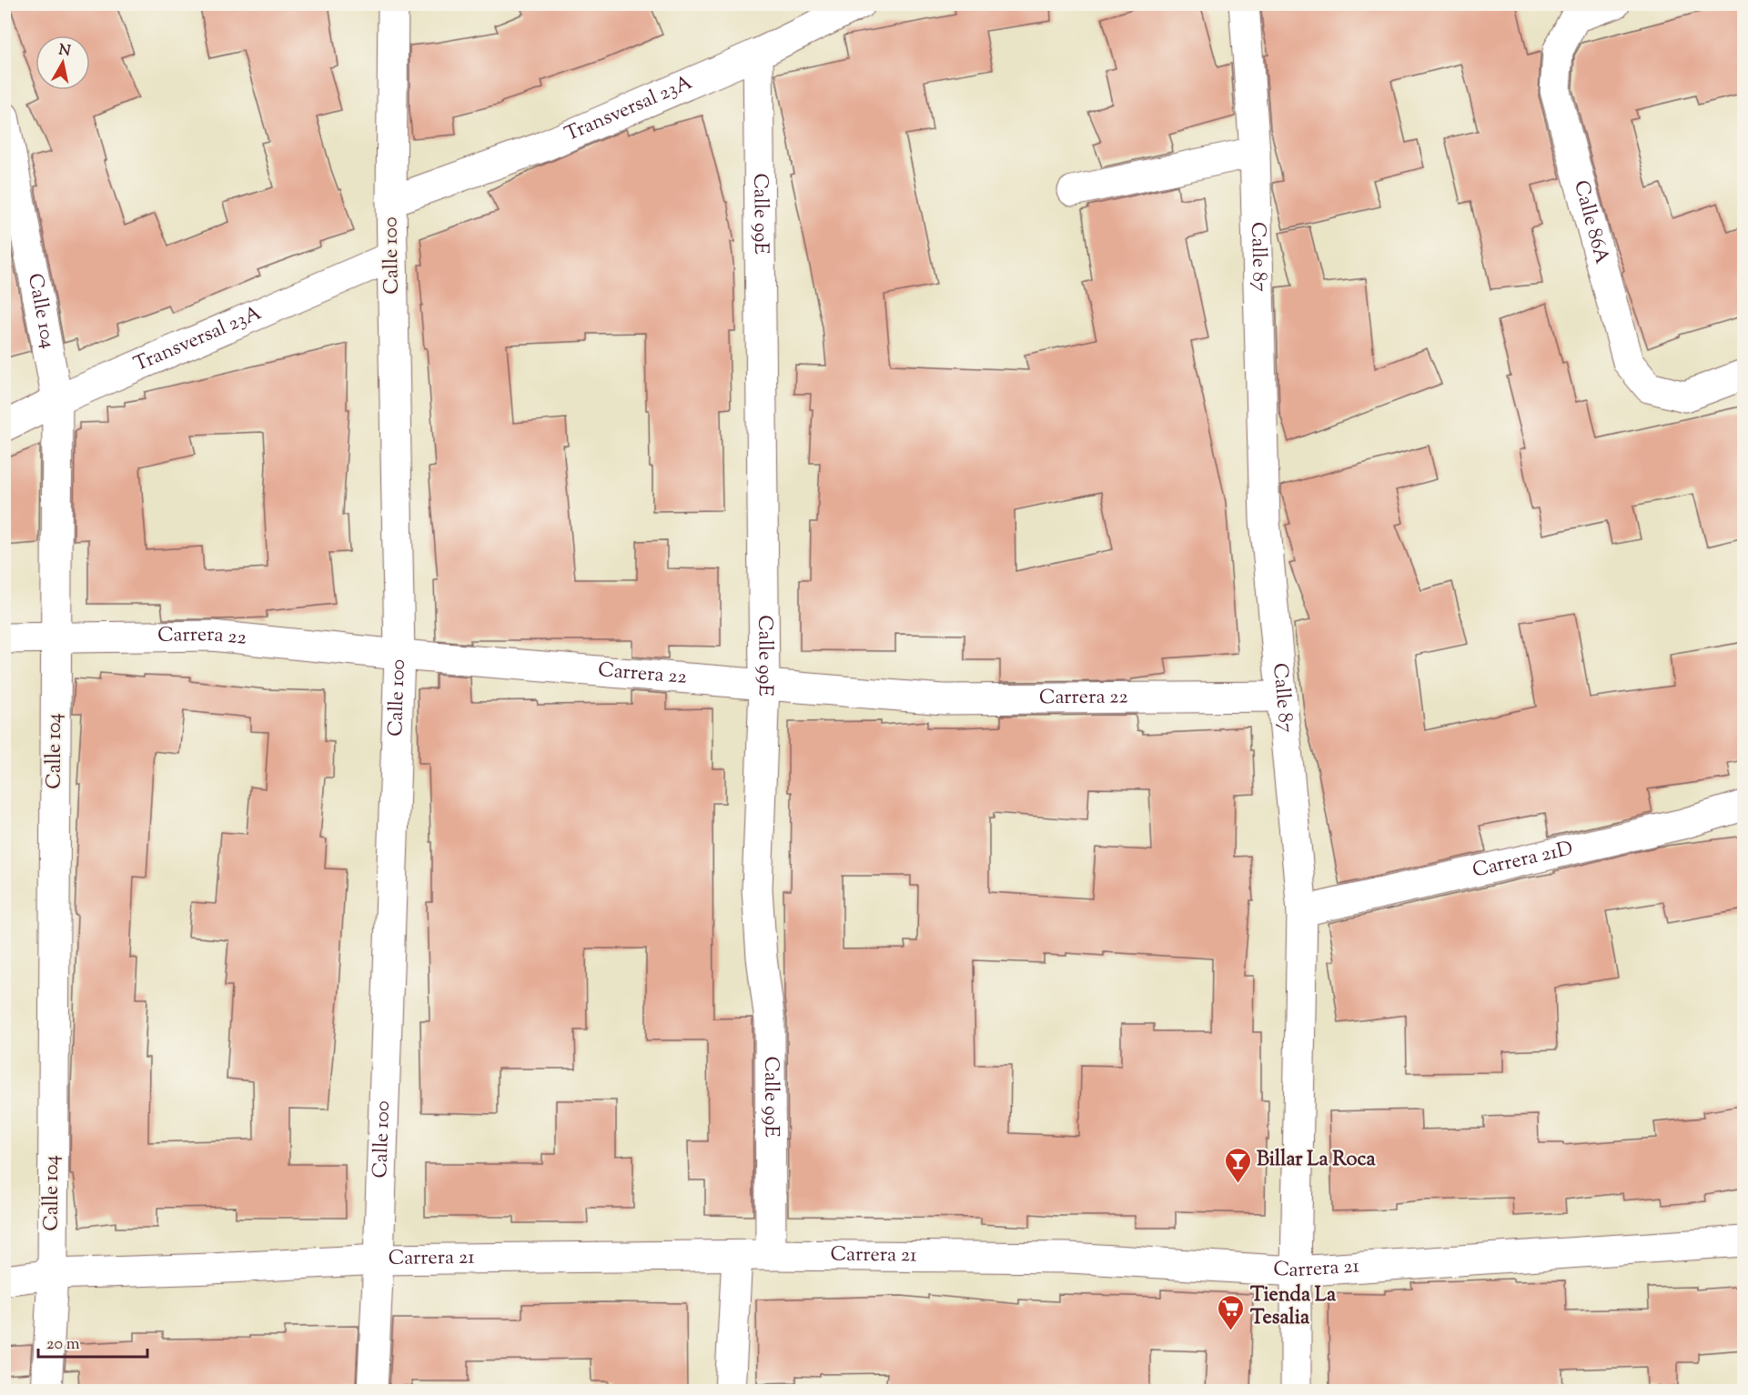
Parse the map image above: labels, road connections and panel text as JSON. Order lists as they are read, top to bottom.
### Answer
{
  "streets": {
    "street": [
      "Transversal 23A",
      "Calle 99E",
      "Calle 86A",
      "Calle 100",
      "Calle 87",
      "Calle 104",
      "Carrera 22",
      "Carrera 21D",
      "Carrera 21"
    ]
  },
  "crossings": [
    ["Transversal 23A", "Calle 99E"],
    ["Transversal 23A", "Calle 100"],
    ["Transversal 23A", "Calle 104"],
    ["Calle 99E", "Carrera 22"],
    ["Calle 99E", "Carrera 21"],
    ["Calle 100", "Carrera 22"],
    ["Calle 100", "Carrera 21"],
    ["Calle 87", "Carrera 22"],
    ["Calle 87", "Carrera 21D"],
    ["Calle 87", "Carrera 21"],
    ["Calle 104", "Carrera 22"],
    ["Calle 104", "Carrera 21"]
  ],
  "places": {
    "bar": ["Billar La Roca"],
    "supermarket": ["Tienda La Tesalia"]
  },
  "scale_bar": "20 m",
  "north": "top"
}
